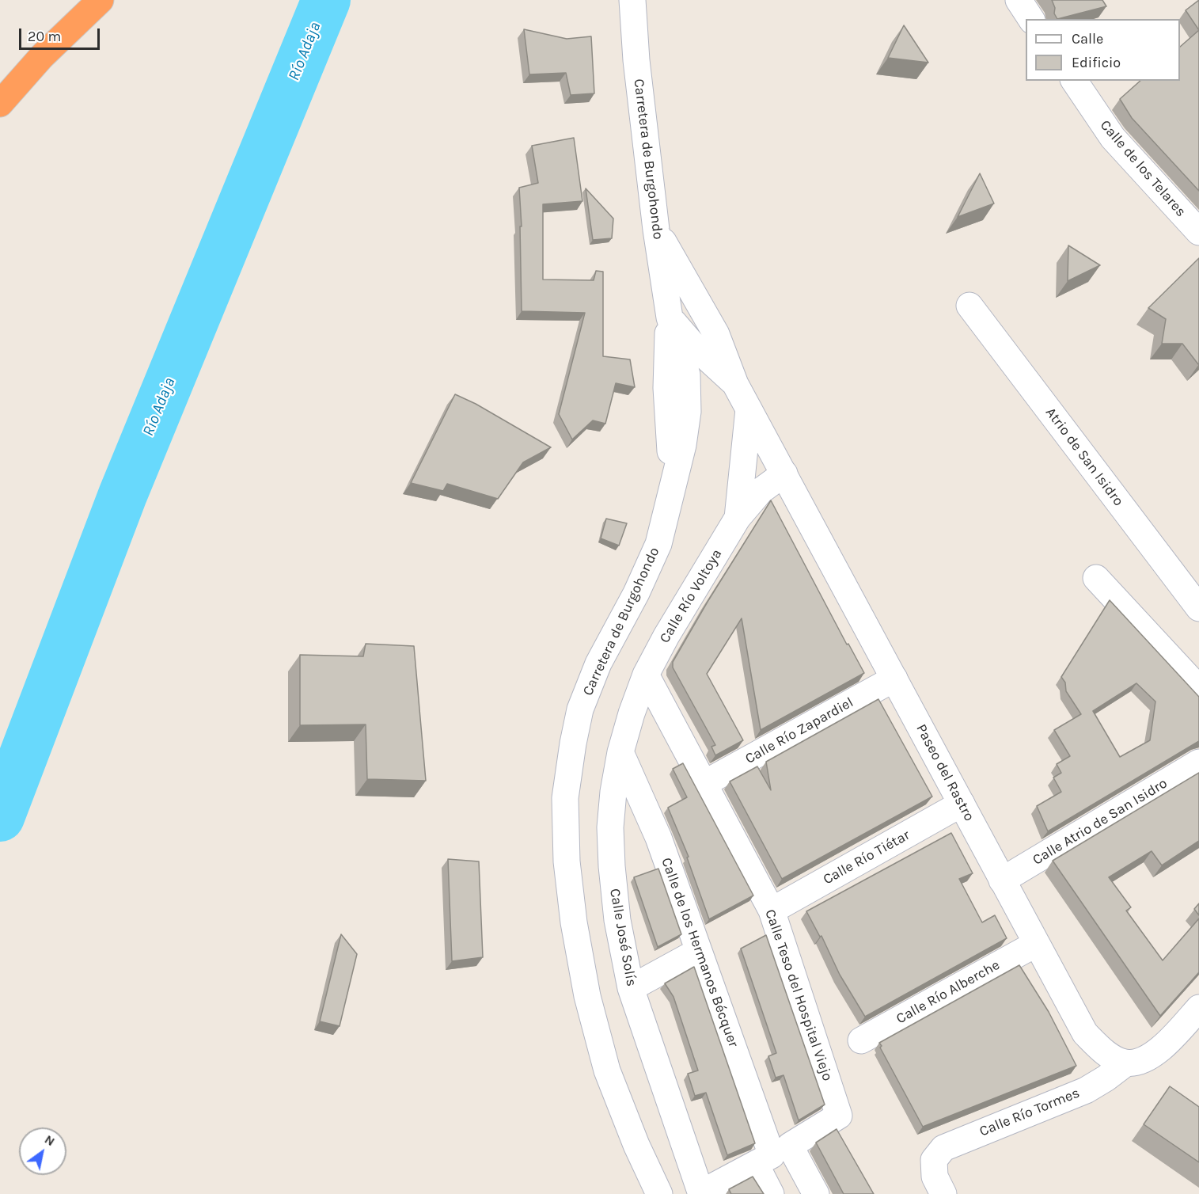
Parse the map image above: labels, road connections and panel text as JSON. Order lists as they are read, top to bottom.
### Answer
{
  "streets": {
    "street": [
      "Carretera de Burgohondo",
      "Calle de los Telares",
      "Atrio de San Isidro",
      "Calle Río Voltoya",
      "Calle Río Zapardiel",
      "Paseo del Rastro",
      "Calle Atrio de San Isidro",
      "Calle Río Tiétar",
      "Calle José Solís",
      "Calle de los Hermanos Bécquer",
      "Calle Río Alberche",
      "Calle Teso del Hospital Viejo",
      "Calle Río Tormes"
    ]
  },
  "crossings": [
    ["Carretera de Burgohondo", "Paseo del Rastro"],
    ["Calle Río Voltoya", "Paseo del Rastro"],
    ["Calle Río Voltoya", "Calle José Solís"],
    ["Calle Río Voltoya", "Calle Teso del Hospital Viejo"],
    ["Calle Río Zapardiel", "Paseo del Rastro"],
    ["Calle Río Zapardiel", "Calle Teso del Hospital Viejo"],
    ["Paseo del Rastro", "Calle Atrio de San Isidro"],
    ["Paseo del Rastro", "Calle Río Tiétar"],
    ["Paseo del Rastro", "Calle Río Alberche"],
    ["Paseo del Rastro", "Calle Río Tormes"],
    ["Calle Río Tiétar", "Calle Teso del Hospital Viejo"],
    ["Calle José Solís", "Calle de los Hermanos Bécquer"],
    ["Calle José Solís", "Calle Teso del Hospital Viejo"],
    ["Calle de los Hermanos Bécquer", "Calle Teso del Hospital Viejo"]
  ],
  "water": ["Río Adaja"],
  "legend": ["Calle", "Edificio"],
  "scale_bar": "20 m",
  "north": "top right"
}
